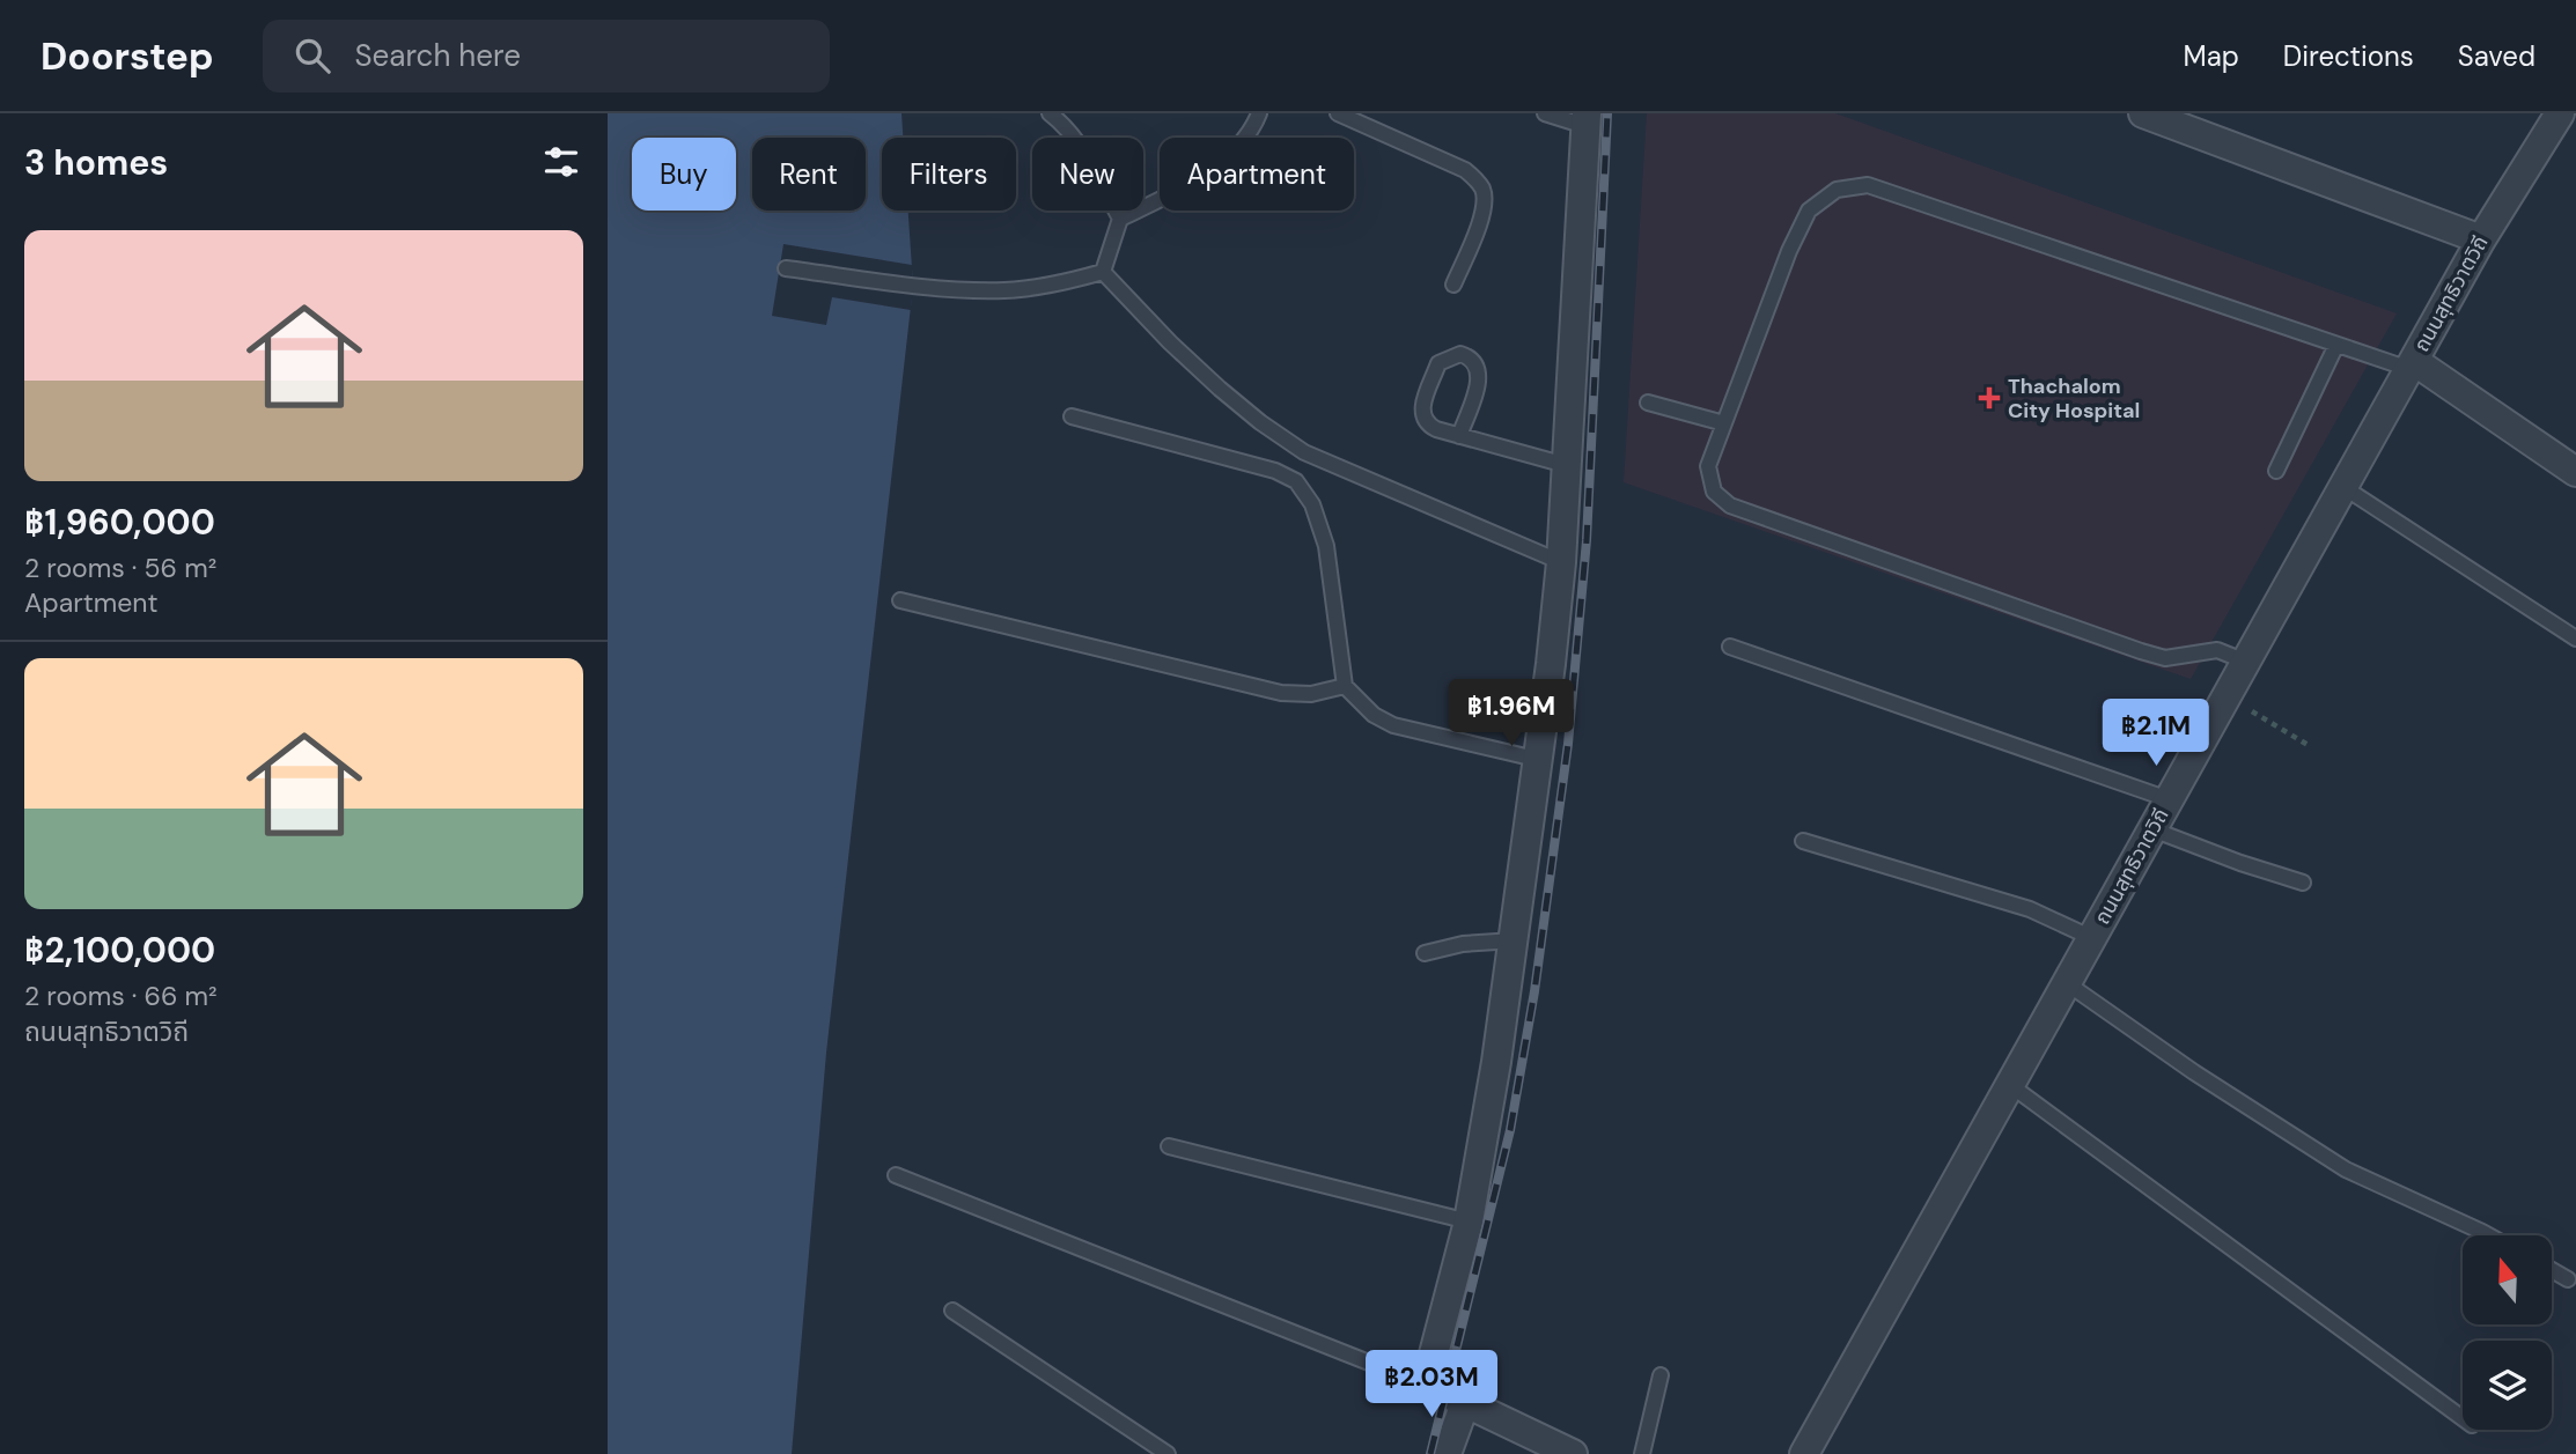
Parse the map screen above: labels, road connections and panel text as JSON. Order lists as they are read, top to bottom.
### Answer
{
  "streets": {
    "street": ["ถนนสุทธิวาตวิถี"]
  },
  "places": {
    "health": ["Thachalom City Hospital"]
  },
  "north": "top",
  "page": {
    "header": "Doorstep",
    "search": "Search here",
    "nav": ["Map", "Directions", "Saved"],
    "heading": "3 homes",
    "chip": [
      "Buy",
      "Rent",
      "Filters",
      "New",
      "Apartment"
    ],
    "list": [
      {
        "name": "฿1,960,000",
        "note": "2 rooms · 56 m² · Apartment"
      },
      {
        "name": "฿2,100,000",
        "note": "2 rooms · 66 m² · ถนนสุทธิวาตวิถี"
      }
    ],
    "price": ["฿1.96M", "฿2.1M", "฿2.03M"]
  }
}
